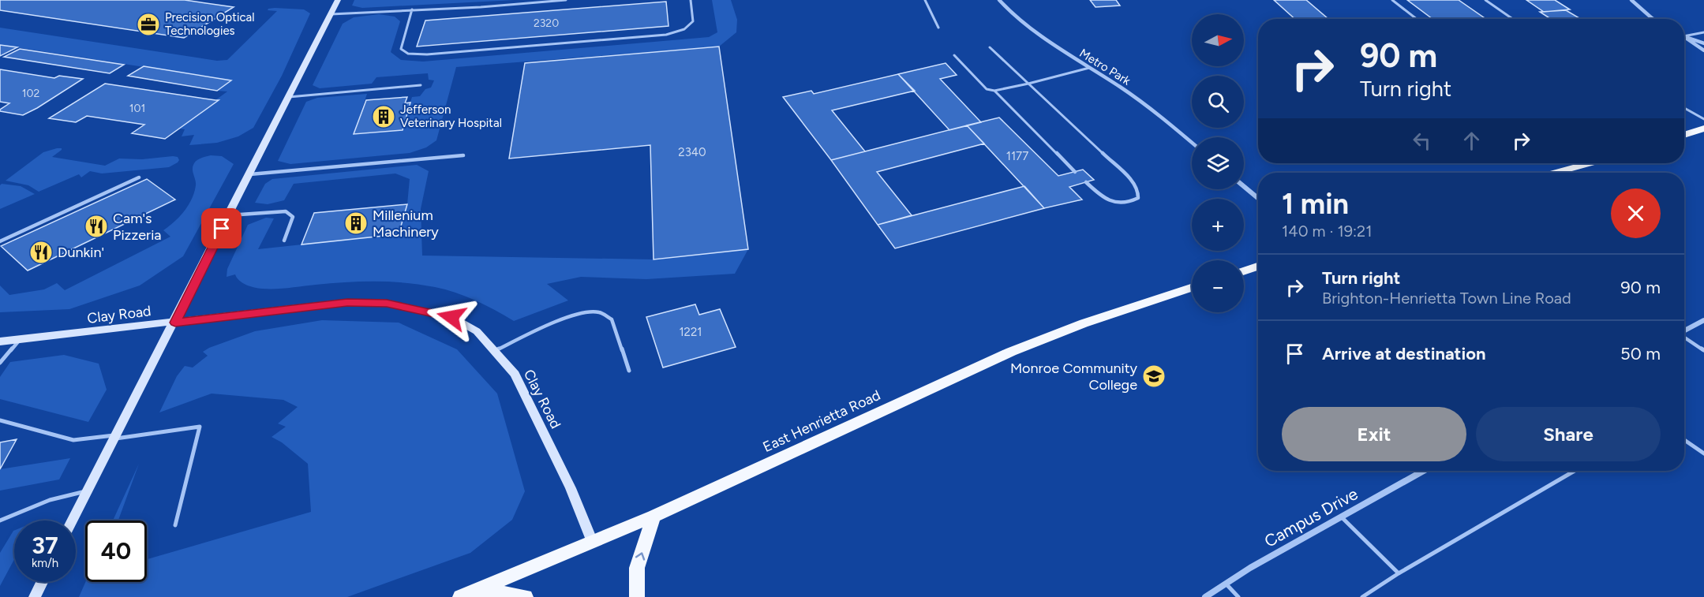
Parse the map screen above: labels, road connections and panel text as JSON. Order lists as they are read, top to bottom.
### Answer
{
  "streets": {
    "main road": ["East Henrietta Road"],
    "street": ["Metro Park", "Clay Road", "Campus Drive"]
  },
  "crossings": [
    ["Clay Road", "East Henrietta Road"]
  ],
  "places": {
    "office": ["Precision Optical Technologies"],
    "building": ["Jefferson Veterinary Hospital", "Millenium Machinery"],
    "restaurant": ["Cam's Pizzeria", "Dunkin'"],
    "school or university": ["Monroe Community College"]
  },
  "house_numbers": [
    "2320",
    "102",
    "101",
    "2340",
    "1177",
    "1221"
  ],
  "north": "right",
  "page": {
    "map_buttons": ["+", "−"],
    "turn": ["90 m", "Turn right"],
    "heading": ["1 min", "140 m · 19:21"],
    "list": [
      {
        "name": "Turn right",
        "note": "Brighton-Henrietta Town Line Road",
        "value": "90 m"
      },
      {
        "name": "Arrive at destination",
        "value": "50 m"
      }
    ],
    "buttons": ["Exit", "Share"],
    "speed": "37 km/h",
    "limit": "40"
  }
}
